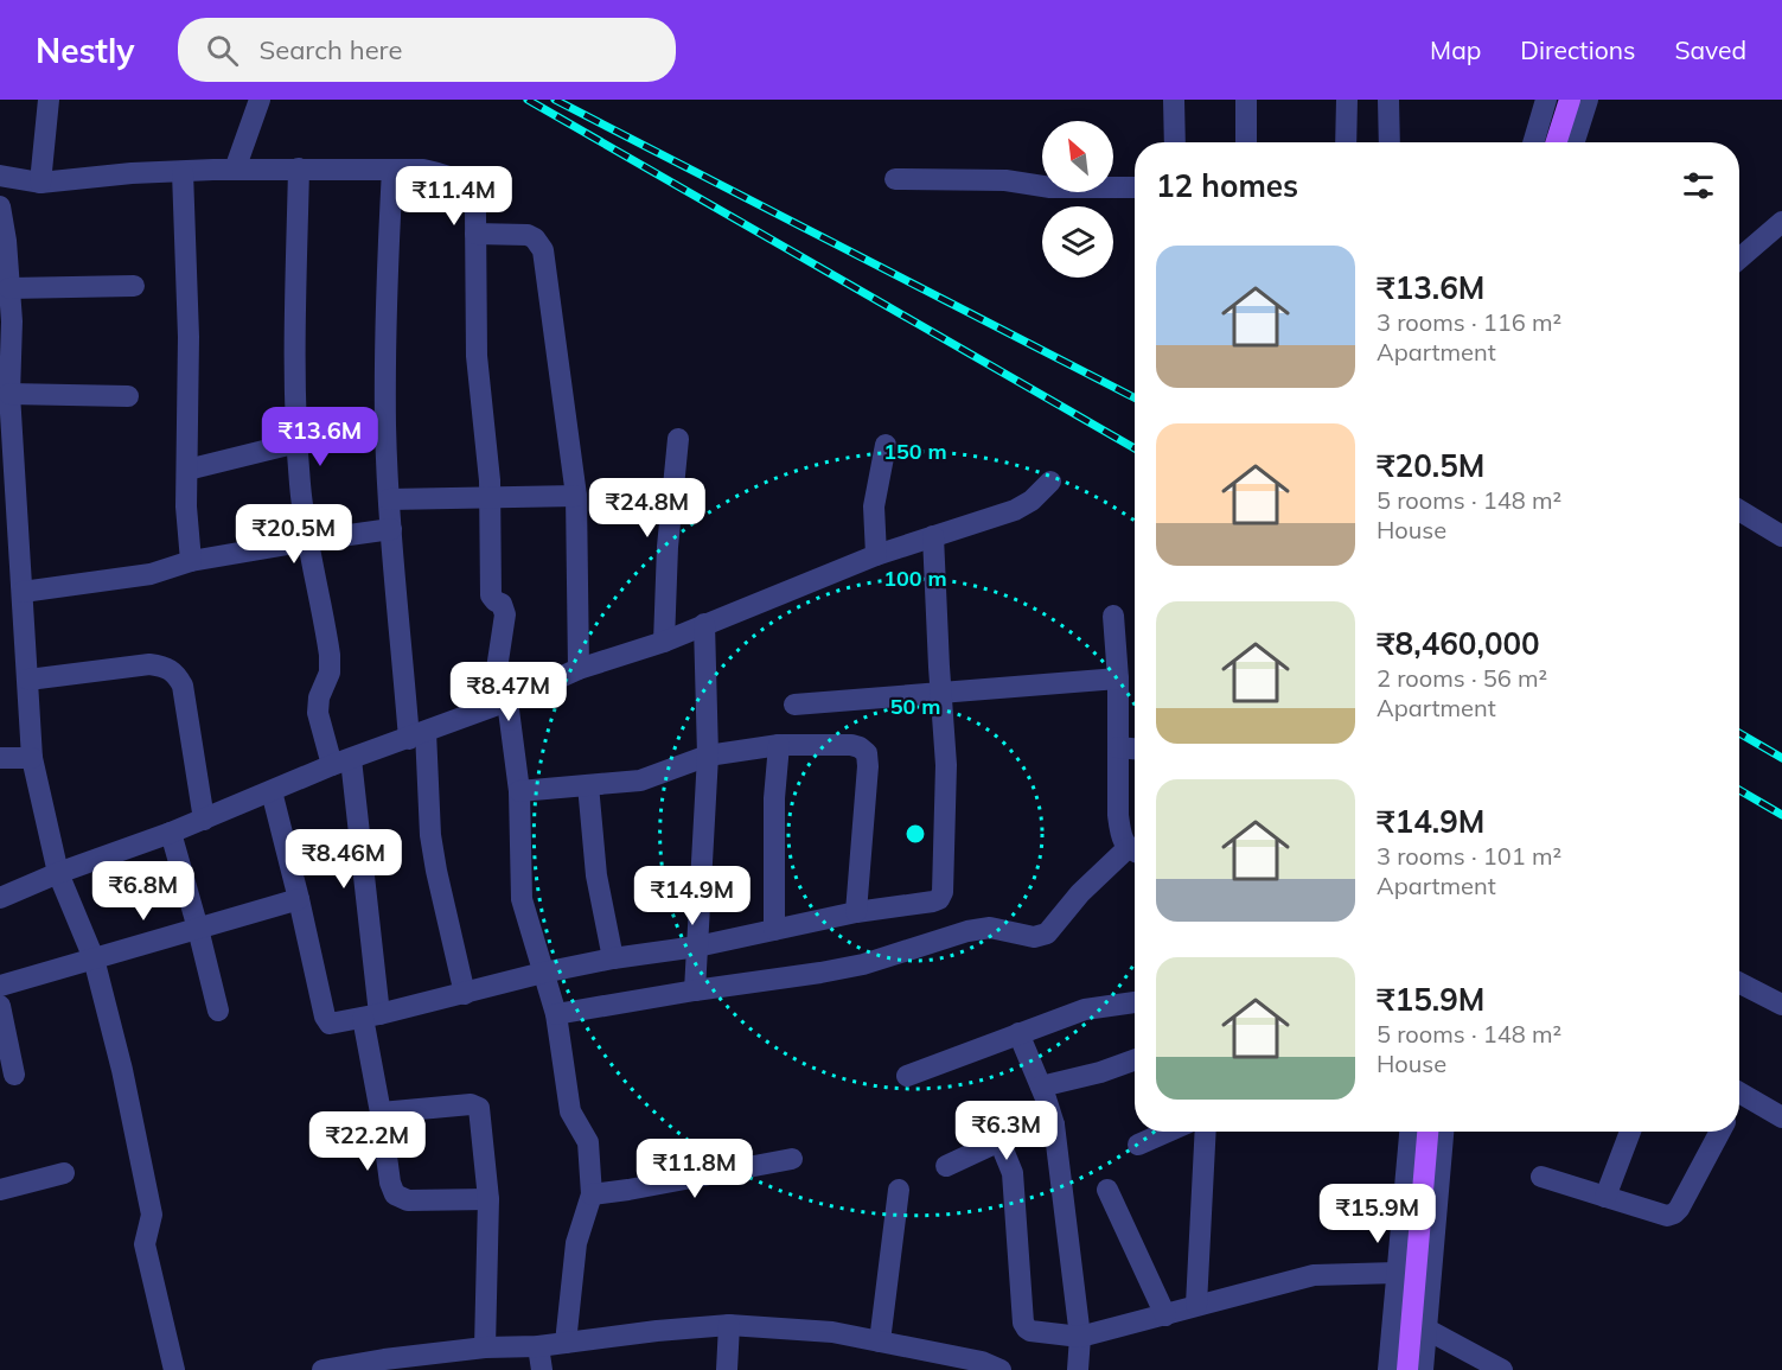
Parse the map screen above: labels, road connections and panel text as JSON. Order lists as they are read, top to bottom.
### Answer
{
  "north": "top left",
  "page": {
    "header": "Nestly",
    "search": "Search here",
    "nav": ["Map", "Directions", "Saved"],
    "heading": "12 homes",
    "price": [
      "₹11.4M",
      "₹13.6M",
      "₹24.8M",
      "₹20.5M",
      "₹8.47M",
      "₹8.46M",
      "₹6.8M",
      "₹14.9M",
      "₹6.3M",
      "₹22.2M",
      "₹11.8M",
      "₹15.9M"
    ],
    "list": [
      {
        "name": "₹13.6M",
        "note": "3 rooms · 116 m² · Apartment"
      },
      {
        "name": "₹20.5M",
        "note": "5 rooms · 148 m² · House"
      },
      {
        "name": "₹8,460,000",
        "note": "2 rooms · 56 m² · Apartment"
      },
      {
        "name": "₹14.9M",
        "note": "3 rooms · 101 m² · Apartment"
      },
      {
        "name": "₹15.9M",
        "note": "5 rooms · 148 m² · House"
      }
    ]
  },
  "rings": ["150 m", "100 m", "50 m"]
}
